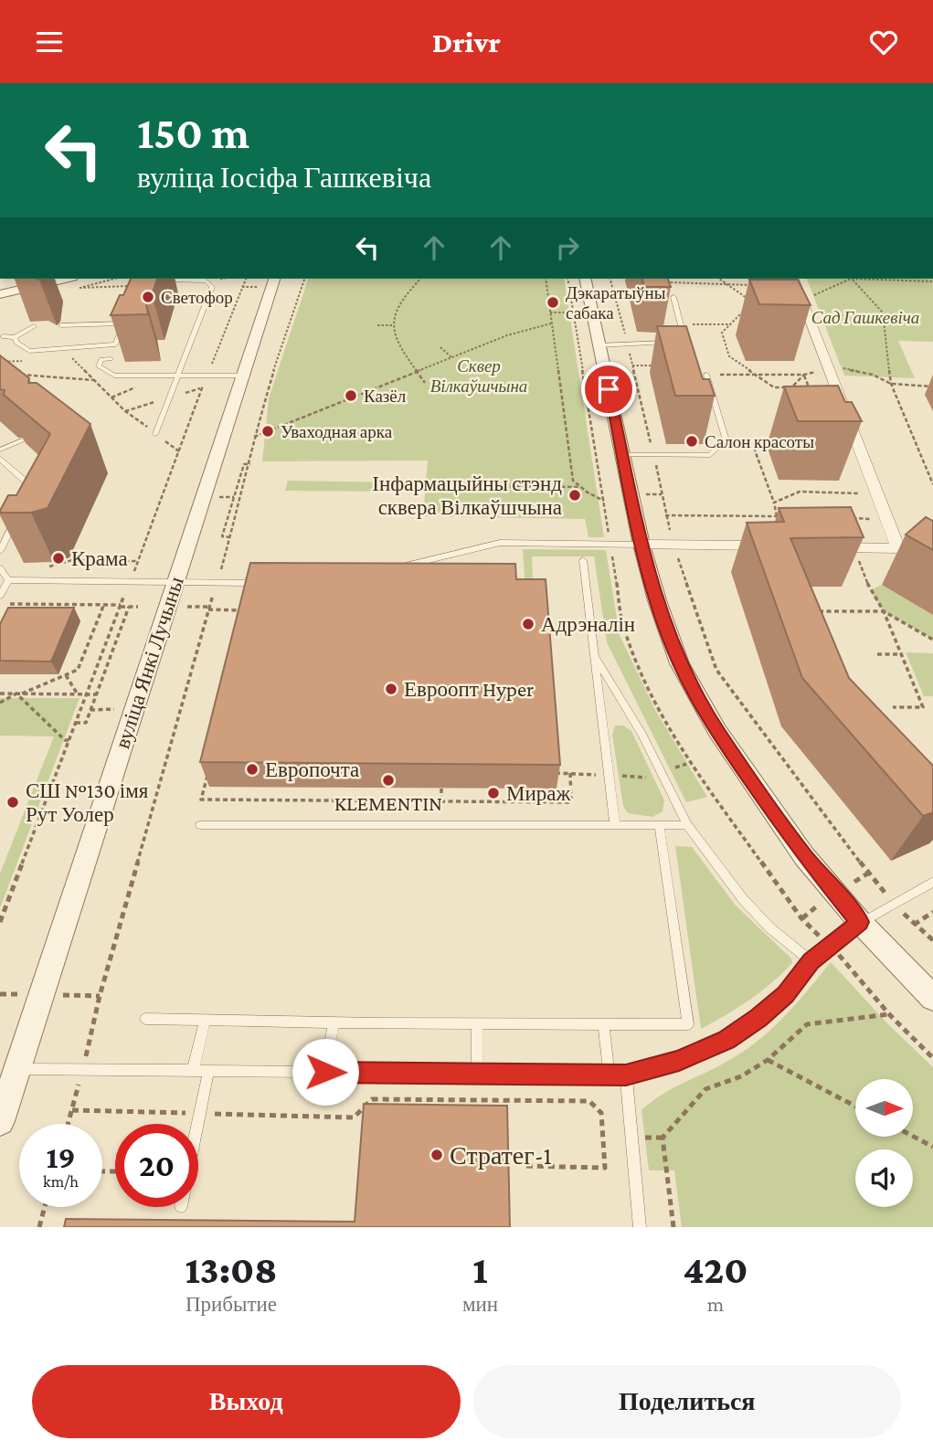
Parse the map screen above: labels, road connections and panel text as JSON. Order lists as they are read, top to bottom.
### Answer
{
  "streets": {
    "street": ["вуліца Янкі Лучыны"]
  },
  "parks": ["Сад Гашкевіча", "Сквер Вілкаўшчына"],
  "places": [
    "Светофор",
    "Дэкаратыўны сабака",
    "Казёл",
    "Уваходная арка",
    "Салон красоты",
    "Інфармацыйны стэнд сквера Вілкаўшчына",
    "Крама",
    "Адрэналін",
    "Евроопт Hyper",
    "Европочта",
    "KLEMENTIN",
    "Мираж",
    "СШ №130 імя Рут Уолер",
    "Стратег-1"
  ],
  "north": "right",
  "page": {
    "header": "Drivr",
    "turn": ["150 m", "вуліца Іосіфа Гашкевіча"],
    "speed": "19 km/h",
    "limit": "20",
    "eta": [
      "13:08",
      "Прибытие",
      "1",
      "мин",
      "420",
      "m"
    ],
    "buttons": ["Выход", "Поделиться"]
  }
}
